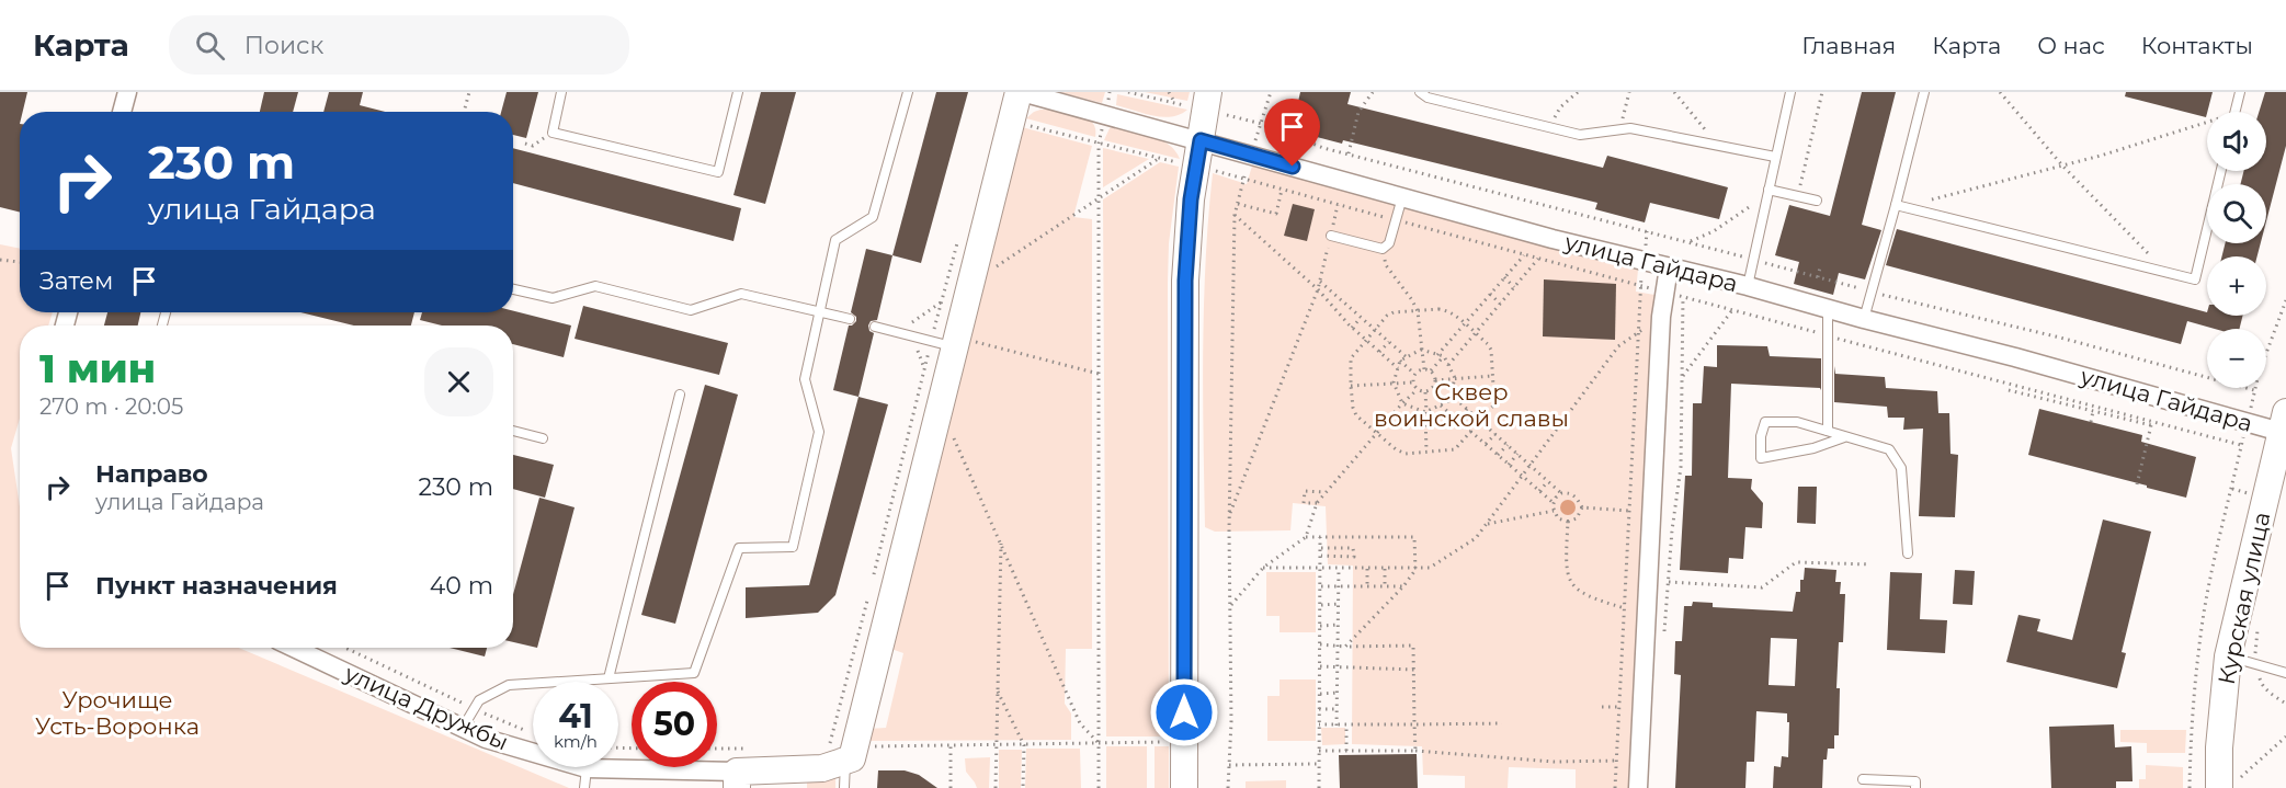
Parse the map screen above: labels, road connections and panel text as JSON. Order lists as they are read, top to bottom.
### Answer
{
  "streets": {
    "main road": ["Курская улица"],
    "street": ["улица Гайдара", "улица Дружбы"]
  },
  "crossings": [
    ["улица Гайдара", "Курская улица"]
  ],
  "parks": ["Сквер воинской славы", "Урочище Усть-Воронка"],
  "page": {
    "header": "Карта",
    "search": "Поиск",
    "nav": [
      "Главная",
      "Карта",
      "О нас",
      "Контакты"
    ],
    "map_buttons": ["+", "−"],
    "turn": ["230 m", "улица Гайдара"],
    "then": "Затем",
    "heading": ["1 мин", "270 m · 20:05"],
    "list": [
      {
        "name": "Направо",
        "note": "улица Гайдара",
        "value": "230 m"
      },
      {
        "name": "Пункт назначения",
        "value": "40 m"
      }
    ],
    "speed": "41 km/h",
    "limit": "50"
  }
}
